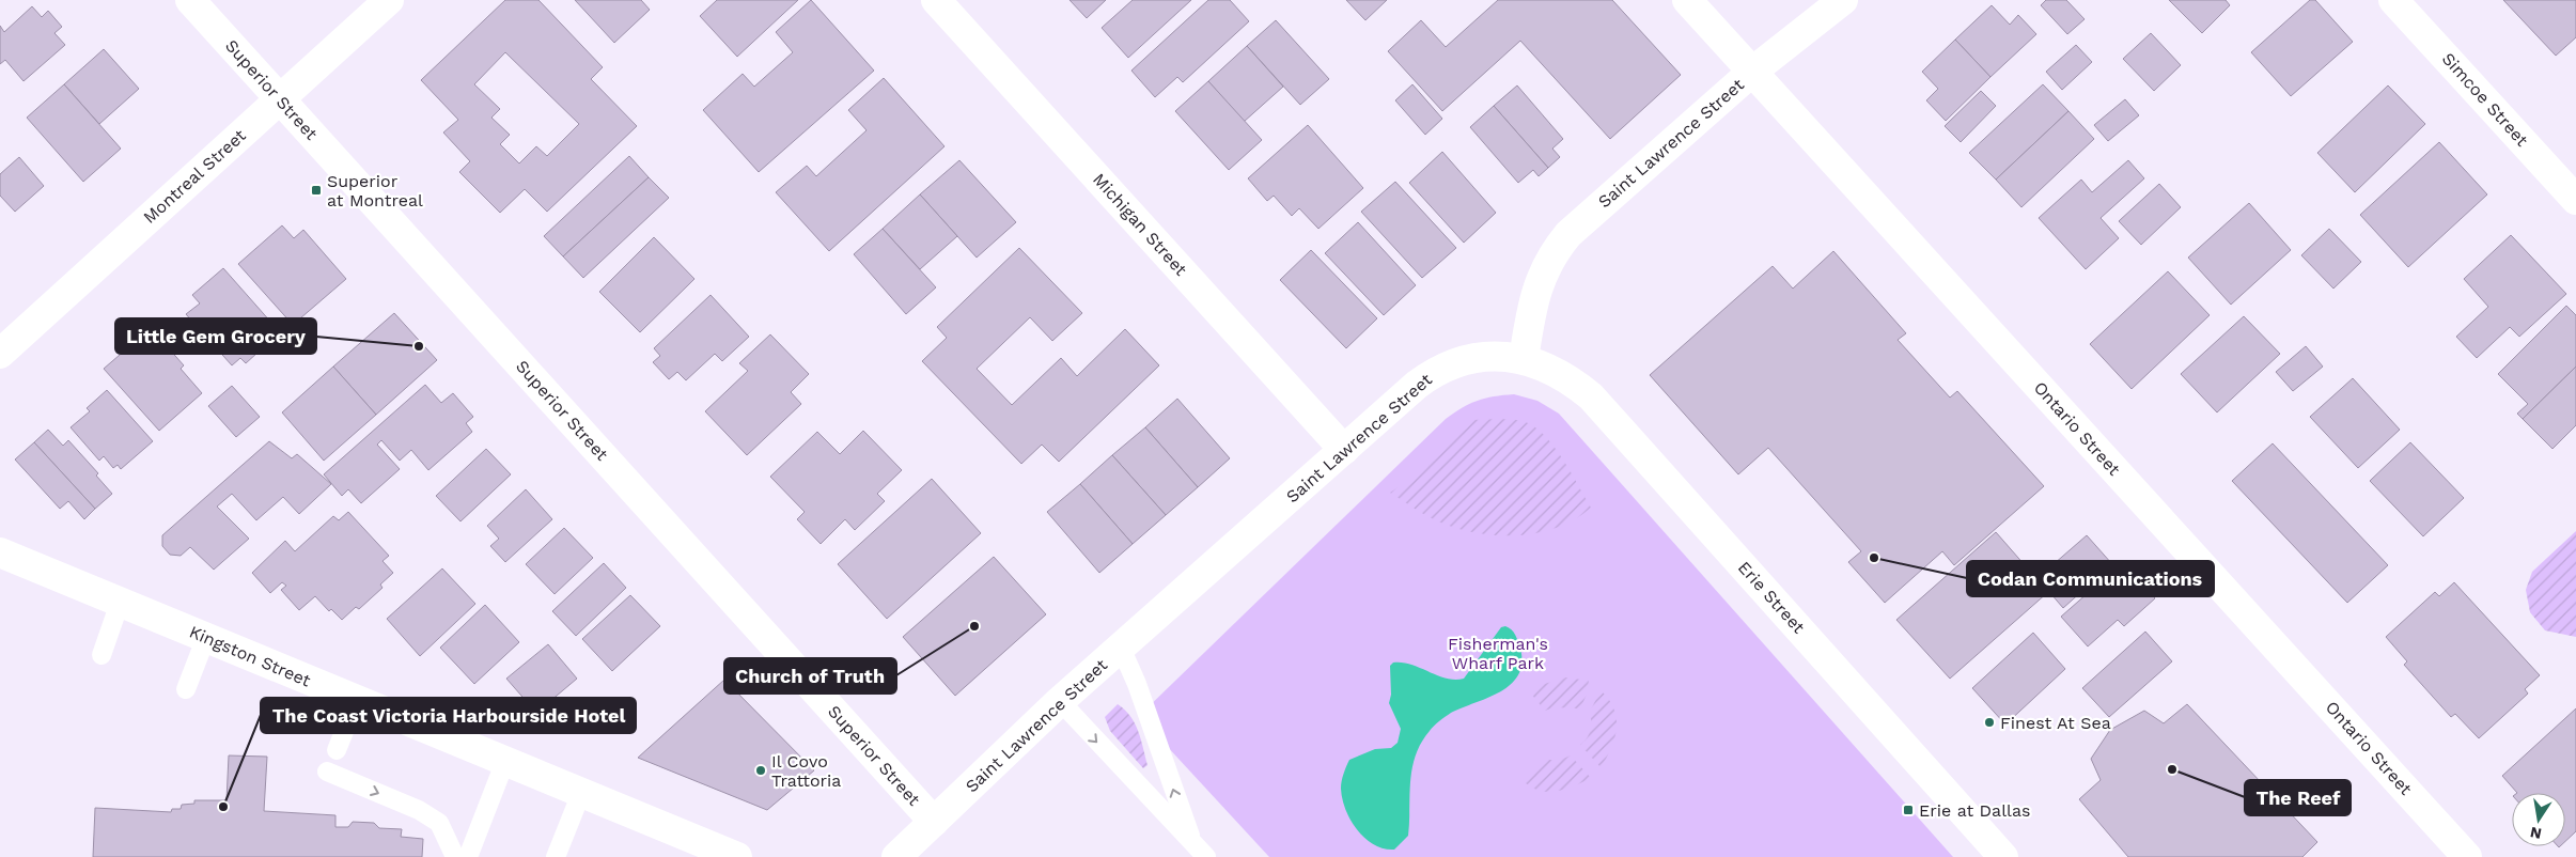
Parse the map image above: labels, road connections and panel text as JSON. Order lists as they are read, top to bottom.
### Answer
{
  "streets": {
    "street": [
      "Superior Street",
      "Simcoe Street",
      "Saint Lawrence Street",
      "Montreal Street",
      "Michigan Street",
      "Ontario Street",
      "Erie Street",
      "Kingston Street"
    ]
  },
  "crossings": [
    ["Superior Street", "Saint Lawrence Street"],
    ["Superior Street", "Montreal Street"],
    ["Saint Lawrence Street", "Michigan Street"],
    ["Saint Lawrence Street", "Ontario Street"],
    ["Saint Lawrence Street", "Erie Street"]
  ],
  "parks": ["Fisherman's Wharf Park"],
  "places": {
    "transit": ["Superior at Montreal", "Erie at Dallas"],
    "other": [
      "Little Gem Grocery",
      "Codan Communications",
      "Church of Truth",
      "Finest At Sea",
      "The Reef",
      "Il Covo Trattoria",
      "The Coast Victoria Harbourside Hotel"
    ]
  },
  "north": "bottom"
}
